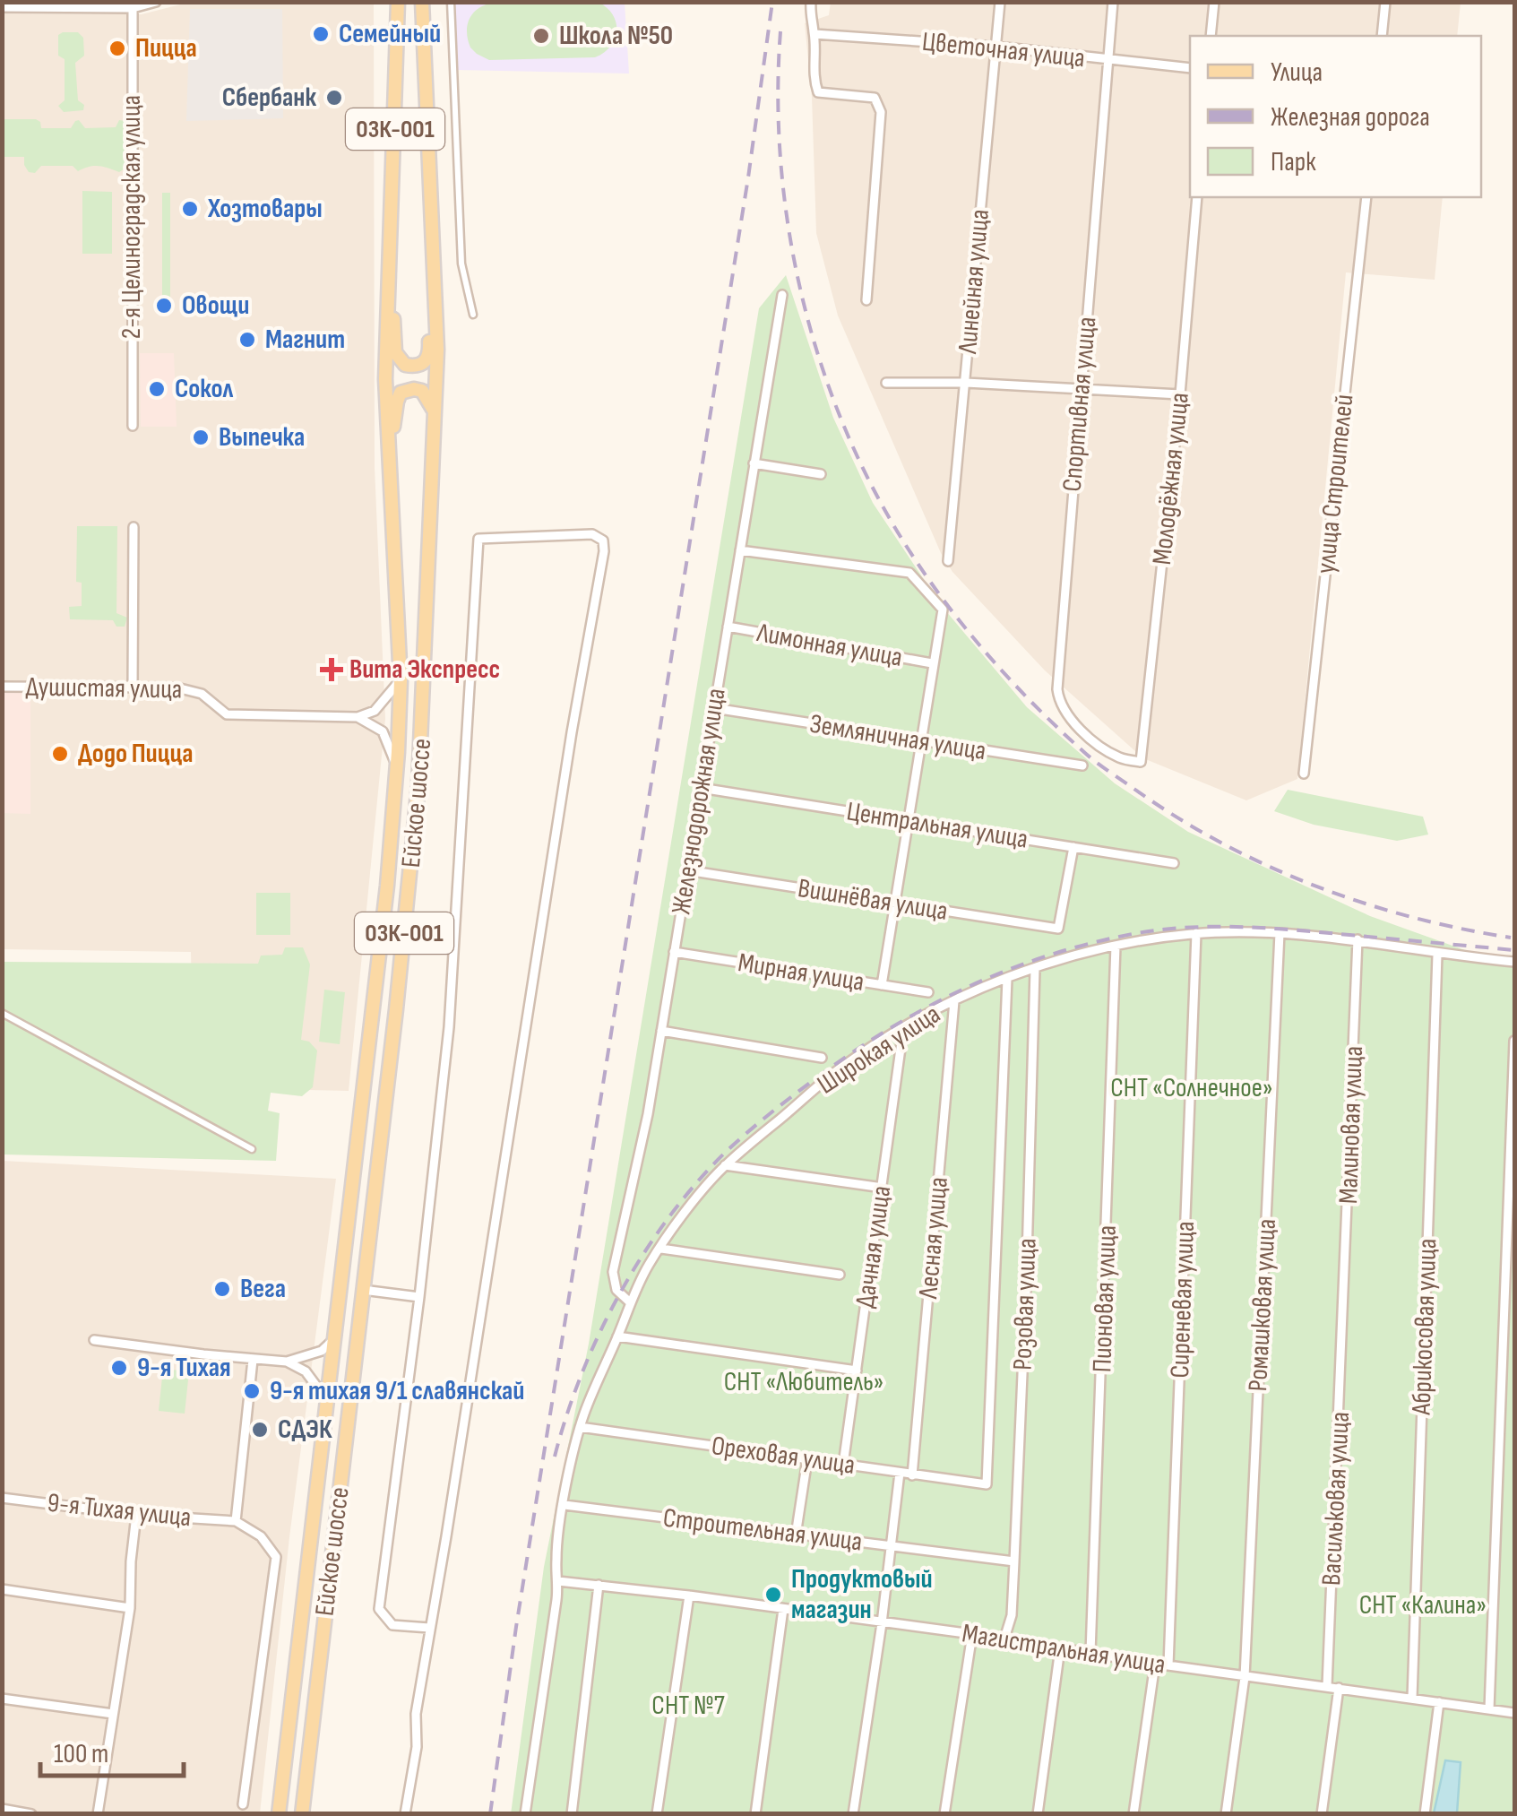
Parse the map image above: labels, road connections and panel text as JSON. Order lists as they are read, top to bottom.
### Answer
{
  "streets": {
    "main road": ["03К-001", "Ейское шоссе"],
    "street": [
      "Цветочная улица",
      "2-я Целиноградская улица",
      "Линейная улица",
      "Спортивная улица",
      "Молодёжная улица",
      "улица Строителей",
      "Лимонная улица",
      "Душистая улица",
      "Земляничная улица",
      "Железнодорожная улица",
      "Центральная улица",
      "Вишнёвая улица",
      "Мирная улица",
      "Широкая улица",
      "Малиновая улица",
      "Лесная улица",
      "Дачная улица",
      "Пионовая улица",
      "Сиреневая улица",
      "Розовая улица",
      "Ромашковая улица",
      "Абрикосовая улица",
      "Ореховая улица",
      "Васильковая улица",
      "9-я Тихая улица",
      "Строительная улица",
      "Магистральная улица"
    ]
  },
  "crossings": [
    ["Цветочная улица", "Линейная улица"],
    ["Цветочная улица", "Спортивная улица"],
    ["03К-001", "Ейское шоссе"],
    ["Спортивная улица", "Молодёжная улица"],
    ["Лимонная улица", "Земляничная улица"],
    ["Лимонная улица", "Железнодорожная улица"],
    ["Лимонная улица", "Центральная улица"],
    ["Лимонная улица", "Вишнёвая улица"],
    ["Лимонная улица", "Мирная улица"],
    ["Земляничная улица", "Железнодорожная улица"],
    ["Железнодорожная улица", "Центральная улица"],
    ["Железнодорожная улица", "Вишнёвая улица"],
    ["Железнодорожная улица", "Мирная улица"],
    ["Железнодорожная улица", "Широкая улица"],
    ["Центральная улица", "Вишнёвая улица"],
    ["Широкая улица", "Малиновая улица"],
    ["Широкая улица", "Лесная улица"],
    ["Широкая улица", "Дачная улица"],
    ["Широкая улица", "Пионовая улица"],
    ["Широкая улица", "Сиреневая улица"],
    ["Широкая улица", "Розовая улица"],
    ["Широкая улица", "Ромашковая улица"],
    ["Широкая улица", "Абрикосовая улица"],
    ["Широкая улица", "Ореховая улица"],
    ["Широкая улица", "Строительная улица"],
    ["Широкая улица", "Магистральная улица"],
    ["Малиновая улица", "Васильковая улица"],
    ["Лесная улица", "Ореховая улица"],
    ["Дачная улица", "Ореховая улица"],
    ["Пионовая улица", "Магистральная улица"],
    ["Сиреневая улица", "Магистральная улица"],
    ["Розовая улица", "Строительная улица"],
    ["Розовая улица", "Магистральная улица"],
    ["Ромашковая улица", "Магистральная улица"],
    ["Абрикосовая улица", "Магистральная улица"],
    ["Васильковая улица", "Магистральная улица"]
  ],
  "parks": [
    "СНТ «Солнечное»",
    "СНТ «Любитель»",
    "СНТ «Калина»",
    "СНТ №7"
  ],
  "places": {
    "other": [
      "Семейный",
      "Школа №50",
      "Пицца",
      "Сбербанк",
      "Хозтовары",
      "Овощи",
      "Магнит",
      "Сокол",
      "Выпечка",
      "Додо Пицца",
      "Вега",
      "9-я Тихая",
      "9-я тихая 9/1 славянскай",
      "СДЭК",
      "Продуктовый магазин"
    ],
    "health": ["Вита Экспресс"]
  },
  "legend": ["Улица", "Железная дорога", "Парк"],
  "scale_bar": "100 m"
}
